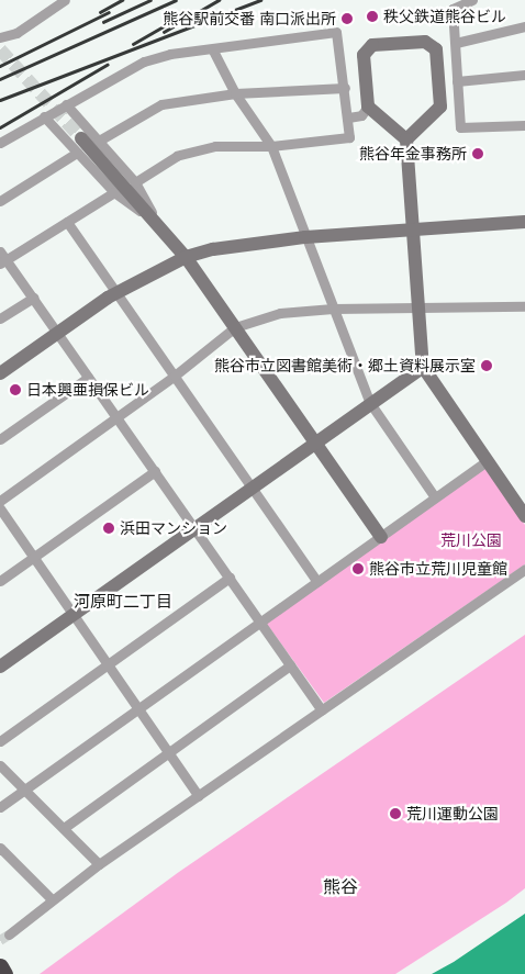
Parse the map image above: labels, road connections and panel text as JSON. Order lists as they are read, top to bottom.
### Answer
{
  "districts": ["河原町二丁目", "熊谷"],
  "parks": ["荒川公園"],
  "places": [
    "秩父鉄道熊谷ビル",
    "熊谷駅前交番 南口派出所",
    "熊谷年金事務所",
    "熊谷市立図書館美術・郷土資料展示室",
    "日本興亜損保ビル",
    "浜田マンション",
    "熊谷市立荒川児童館",
    "荒川運動公園"
  ]
}
